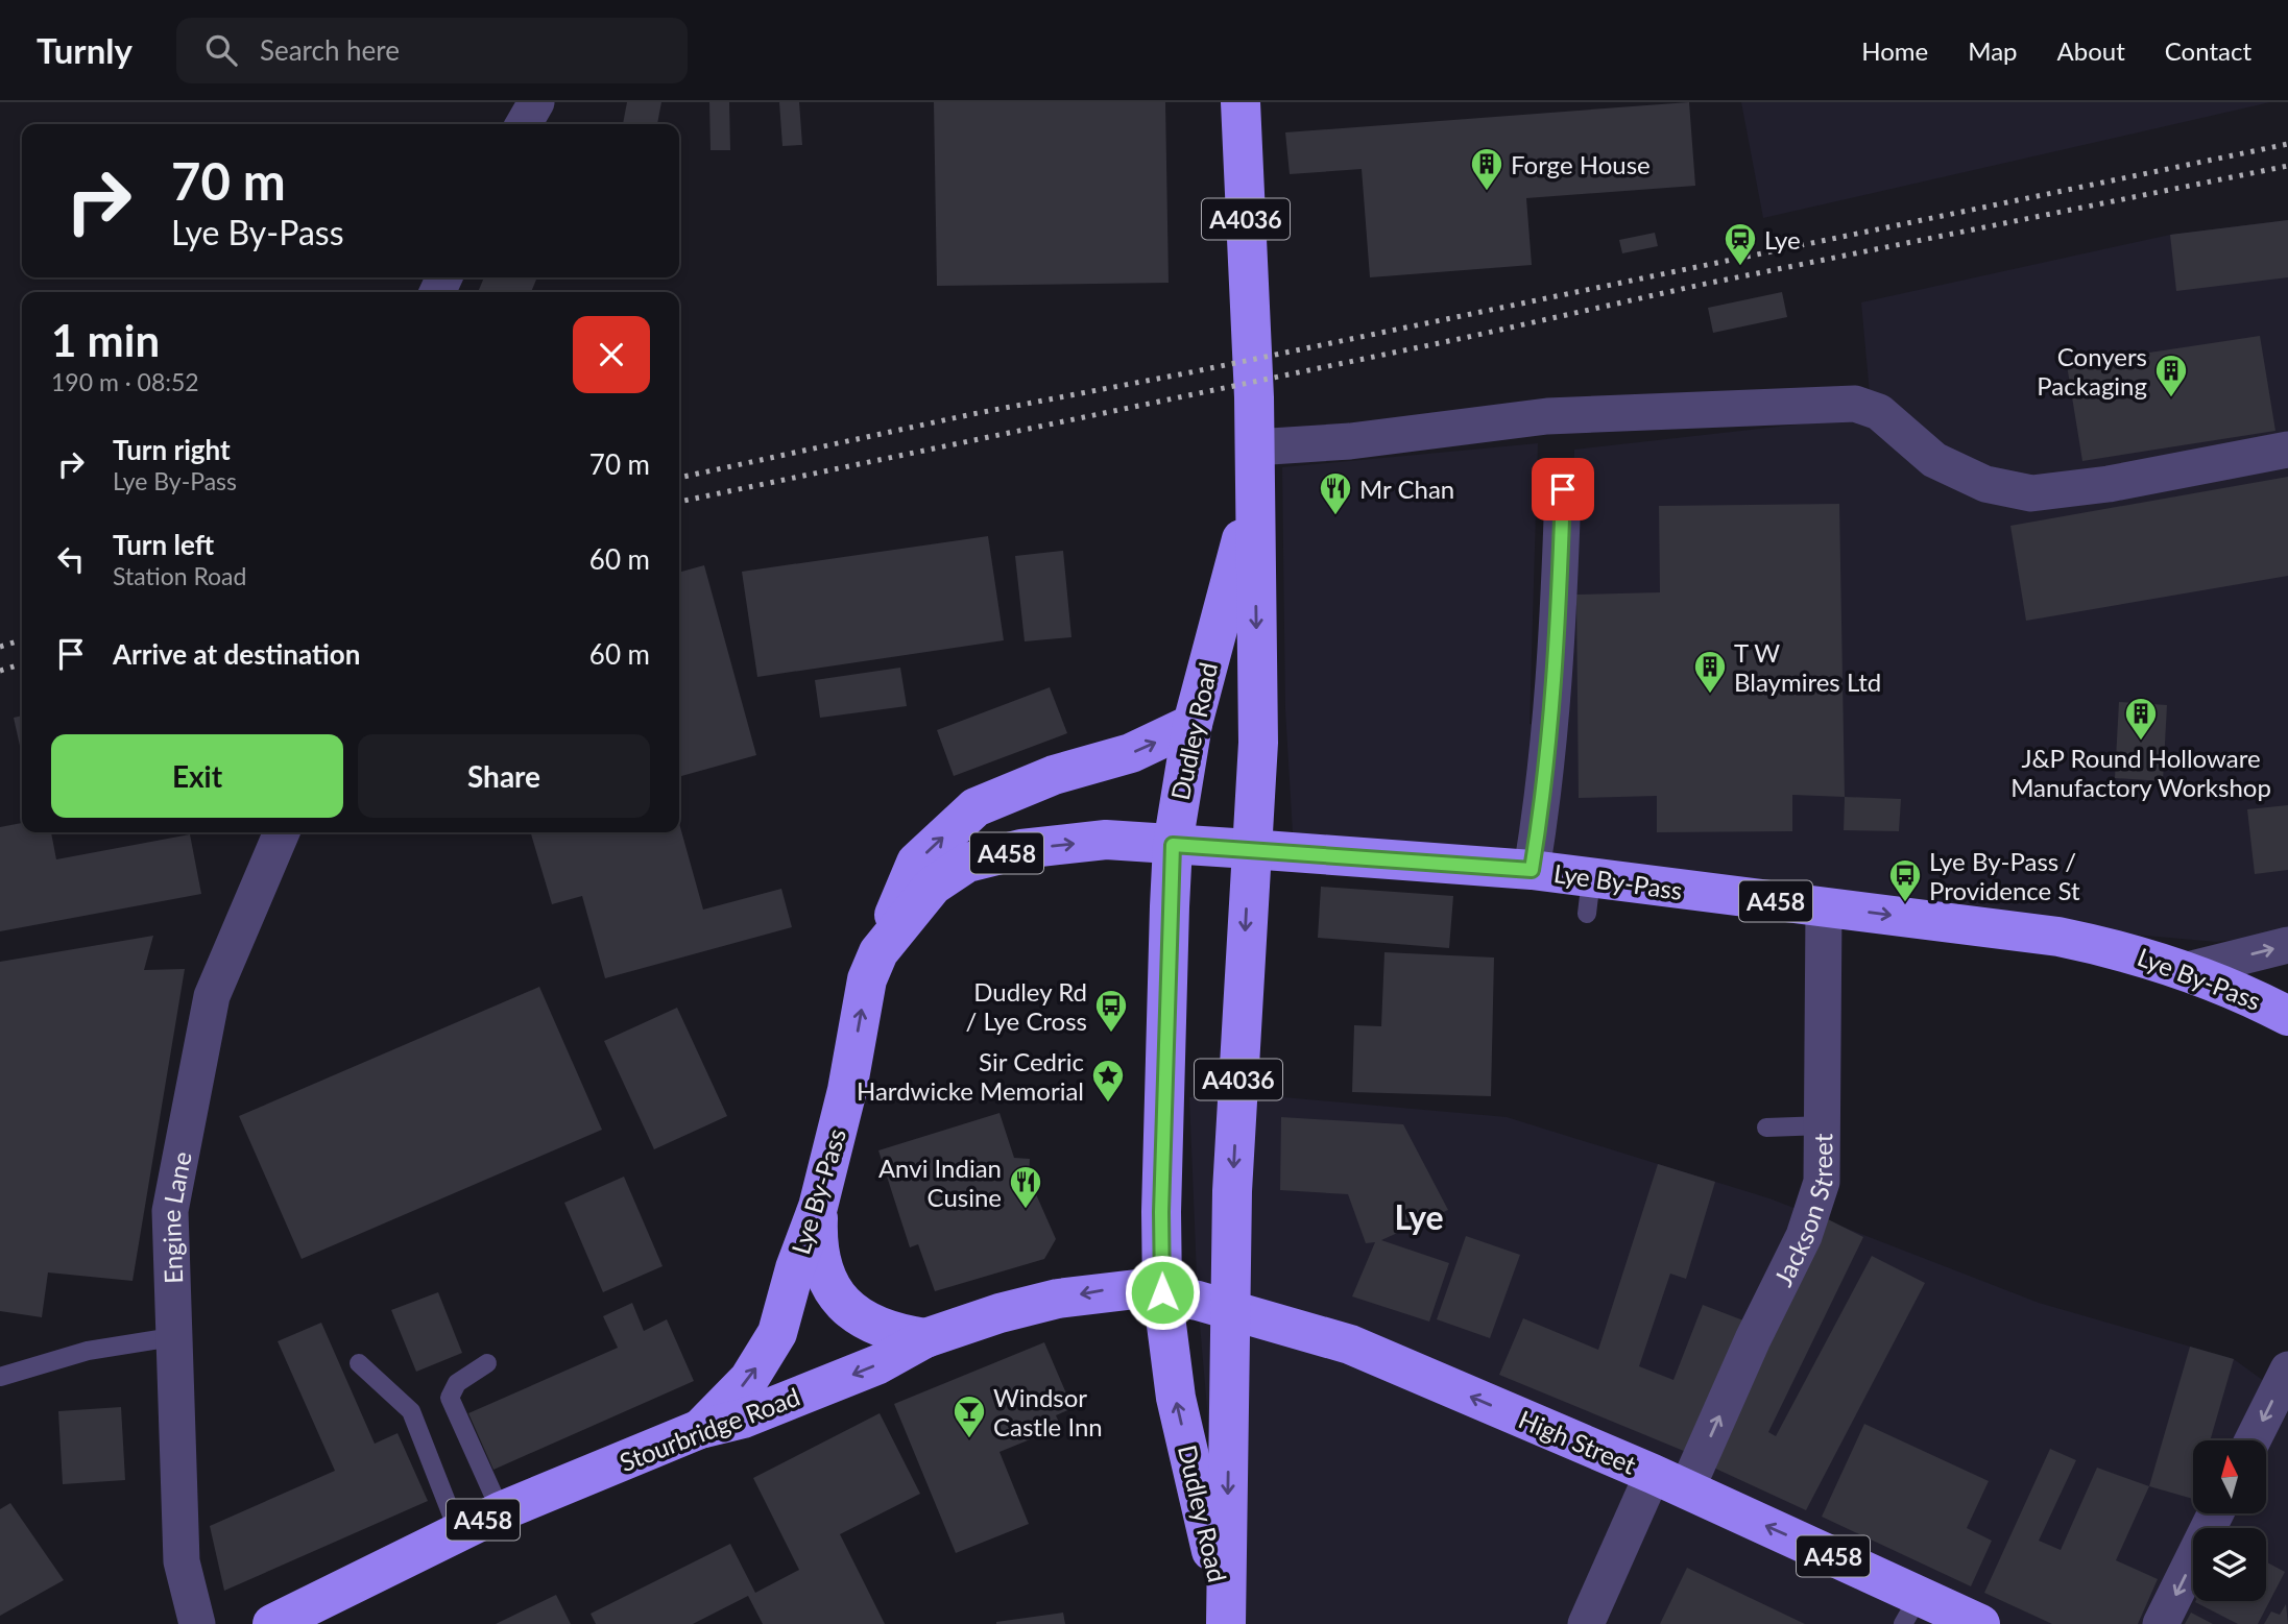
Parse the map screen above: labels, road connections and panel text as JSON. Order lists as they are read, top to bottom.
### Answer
{
  "streets": {
    "highway": [
      "A4036",
      "Dudley Road",
      "A458",
      "Lye By-Pass",
      "Stourbridge Road",
      "High Street"
    ],
    "street": ["Jackson Street", "Engine Lane"]
  },
  "crossings": [
    ["Dudley Road", "Lye By-Pass"],
    ["Dudley Road", "Stourbridge Road"],
    ["Dudley Road", "High Street"],
    ["Lye By-Pass", "Jackson Street"],
    ["Lye By-Pass", "Stourbridge Road"],
    ["Jackson Street", "High Street"],
    ["Stourbridge Road", "High Street"]
  ],
  "one_way": ["Jackson Street", "Stourbridge Road", "High Street"],
  "districts": ["Lye"],
  "places": {
    "building": [
      "Forge House",
      "Conyers Packaging",
      "T W Blaymires Ltd",
      "J&P Round Holloware Manufactory Workshop"
    ],
    "station": ["Lye"],
    "restaurant": ["Mr Chan", "Anvi Indian Cusine"],
    "bus stop": ["Lye By-Pass / Providence St", "Dudley Rd / Lye Cross"],
    "place": ["Sir Cedric Hardwicke Memorial"],
    "bar": ["Windsor Castle Inn"]
  },
  "north": "top",
  "page": {
    "header": "Turnly",
    "search": "Search here",
    "nav": [
      "Home",
      "Map",
      "About",
      "Contact"
    ],
    "turn": ["70 m", "Lye By-Pass"],
    "heading": ["1 min", "190 m · 08:52"],
    "list": [
      {
        "name": "Turn right",
        "note": "Lye By-Pass",
        "value": "70 m"
      },
      {
        "name": "Turn left",
        "note": "Station Road",
        "value": "60 m"
      },
      {
        "name": "Arrive at destination",
        "value": "60 m"
      }
    ],
    "buttons": ["Exit", "Share"]
  }
}
